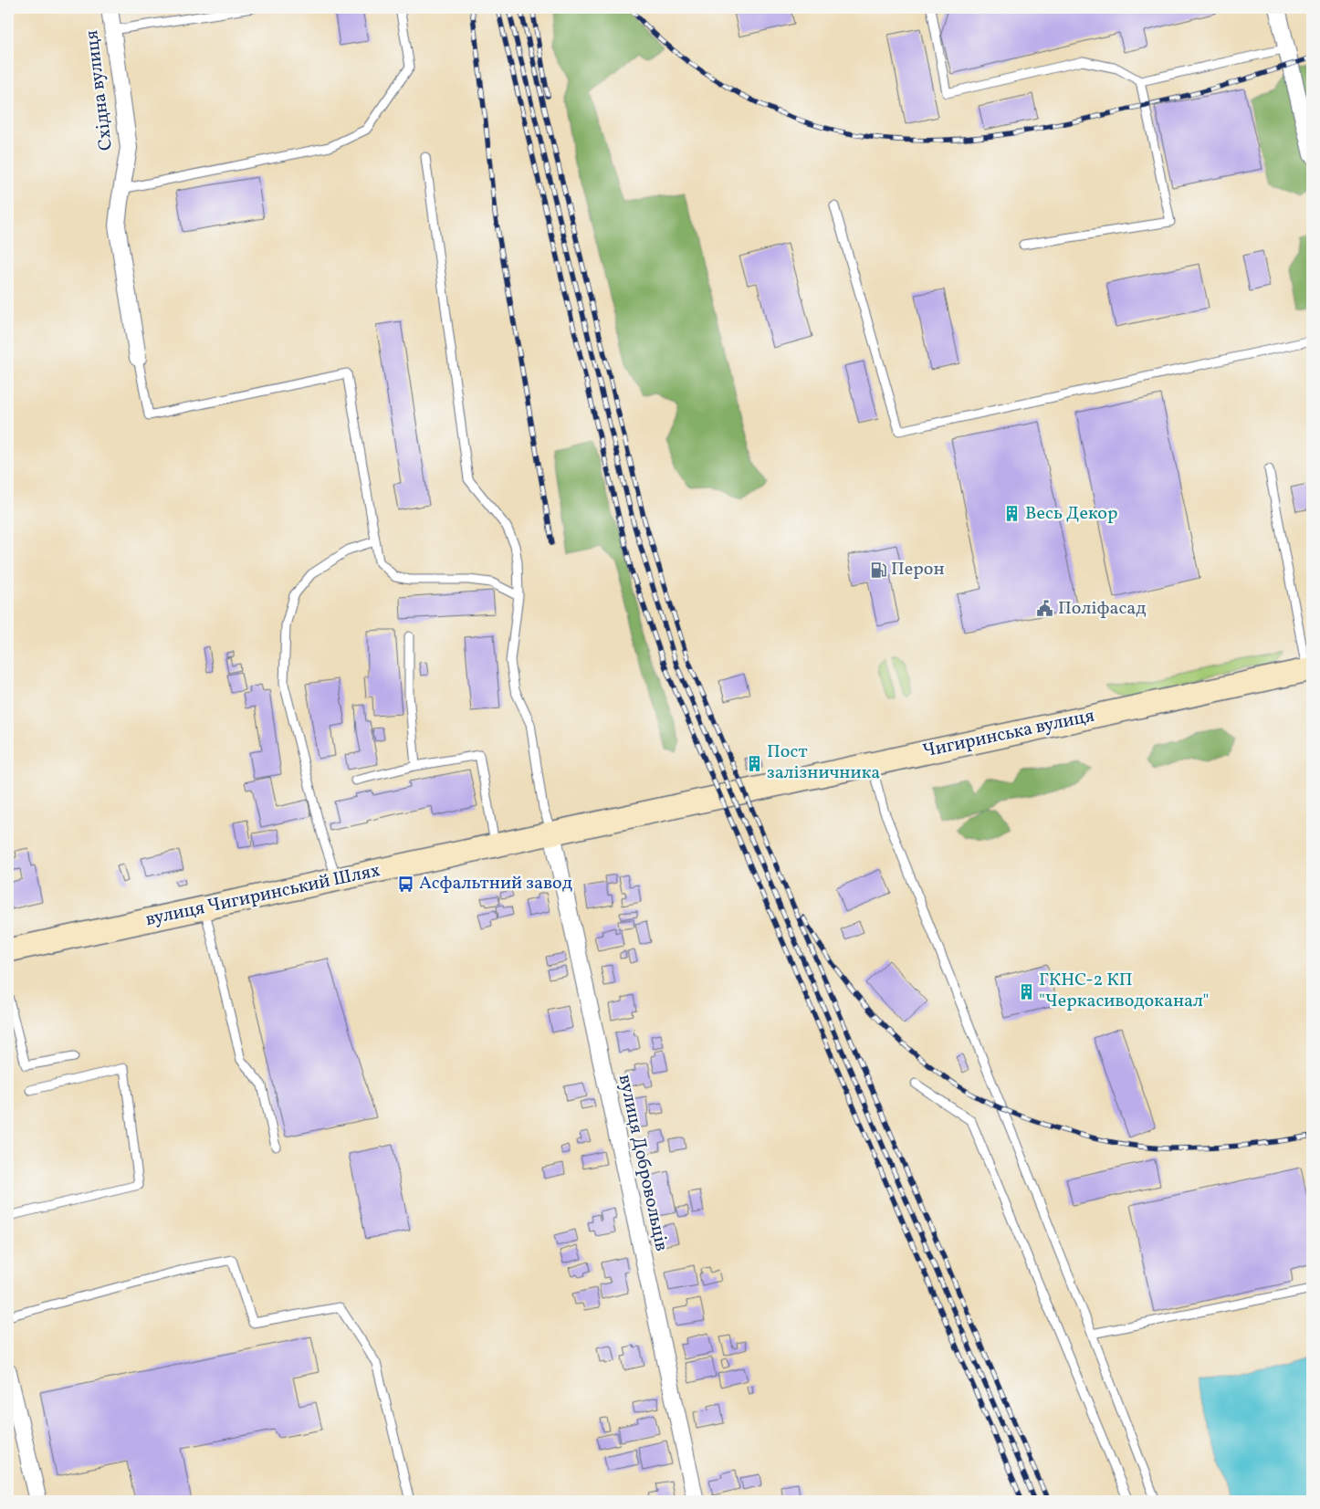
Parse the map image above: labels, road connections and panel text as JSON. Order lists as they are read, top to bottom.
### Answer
{
  "streets": {
    "main road": ["Чигиринська вулиця", "вулиця Чигиринський Шлях"],
    "street": ["Східна вулиця", "вулиця Добровольців"]
  },
  "crossings": [
    ["Чигиринська вулиця", "вулиця Чигиринський Шлях"],
    ["вулиця Чигиринський Шлях", "вулиця Добровольців"]
  ],
  "places": {
    "building": ["Весь Декор", "Пост залізничника", "ГКНС-2 КП \"Черкасиводоканал\""],
    "fuel station": ["Перон"],
    "public building": ["Поліфасад"],
    "bus stop": ["Асфальтний завод"]
  }
}
